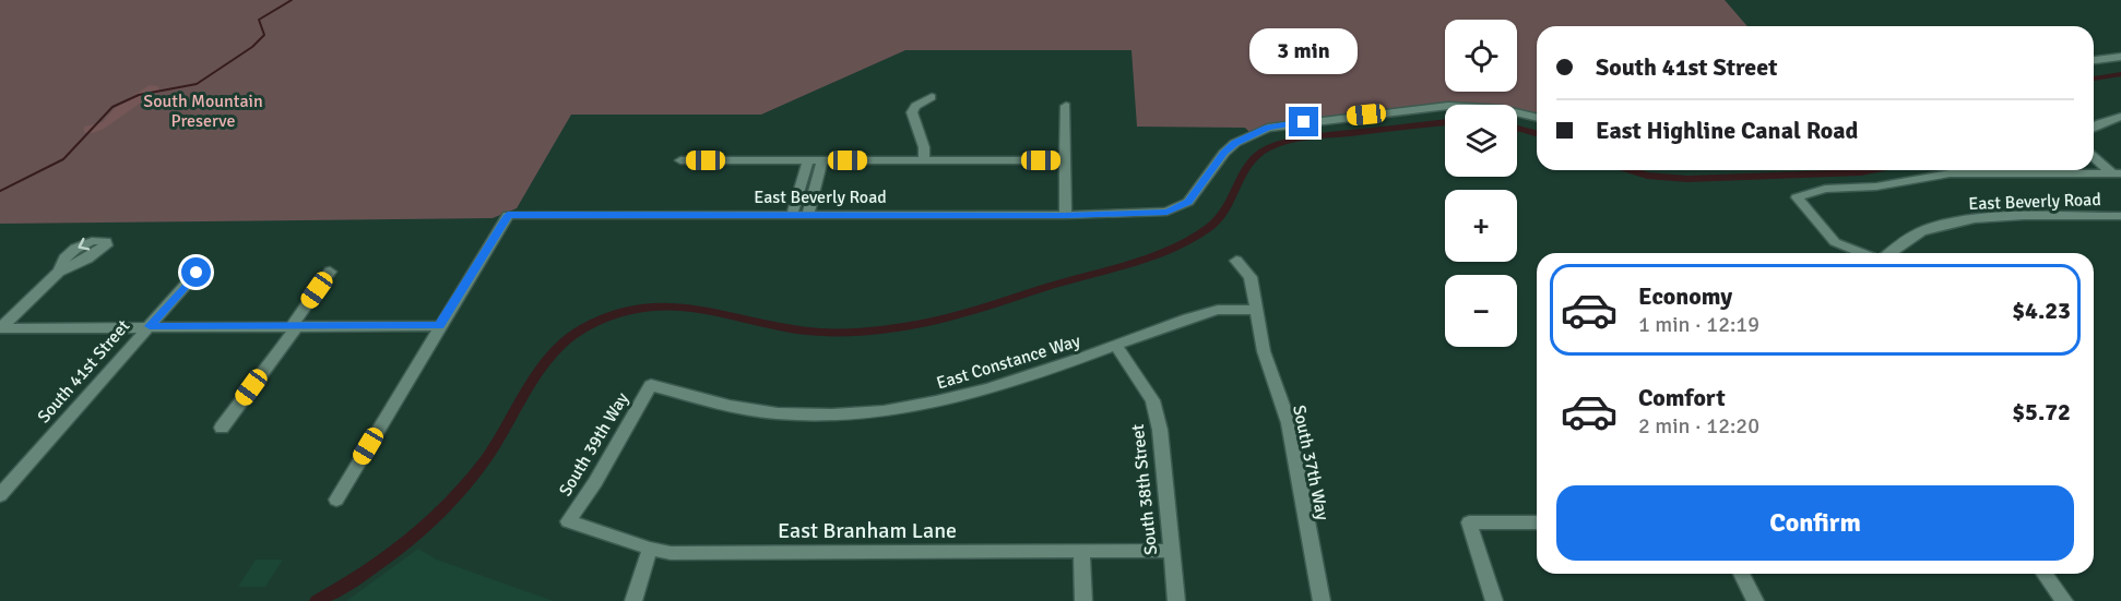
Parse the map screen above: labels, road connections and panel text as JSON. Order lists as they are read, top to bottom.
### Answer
{
  "streets": {
    "street": [
      "East Beverly Road",
      "East Constance Way",
      "South 41st Street",
      "South 39th Way",
      "South 37th Way",
      "South 38th Street",
      "East Branham Lane"
    ]
  },
  "crossings": [
    ["East Constance Way", "South 39th Way"],
    ["East Constance Way", "South 37th Way"],
    ["East Constance Way", "South 38th Street"],
    ["South 39th Way", "East Branham Lane"],
    ["South 38th Street", "East Branham Lane"]
  ],
  "parks": ["South Mountain Preserve"],
  "page": {
    "map_buttons": ["+", "−"],
    "banner": ["South 41st Street", "East Highline Canal Road"],
    "bubble": "3 min",
    "list": [
      {
        "name": "Economy",
        "note": "1 min · 12:19",
        "value": "$4.23"
      },
      {
        "name": "Comfort",
        "note": "2 min · 12:20",
        "value": "$5.72"
      }
    ],
    "buttons": "Confirm"
  }
}
